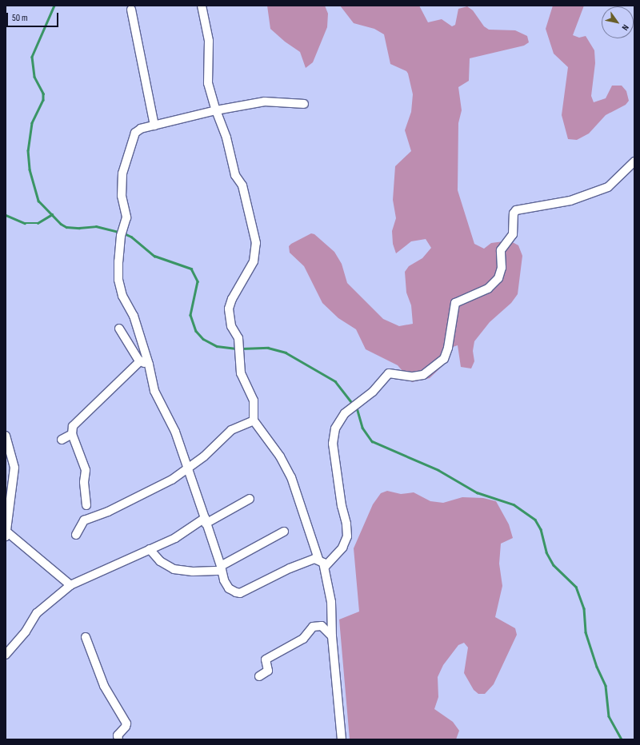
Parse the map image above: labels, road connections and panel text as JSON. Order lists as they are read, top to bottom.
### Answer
{
  "scale_bar": "50 m",
  "north": "bottom right"
}
